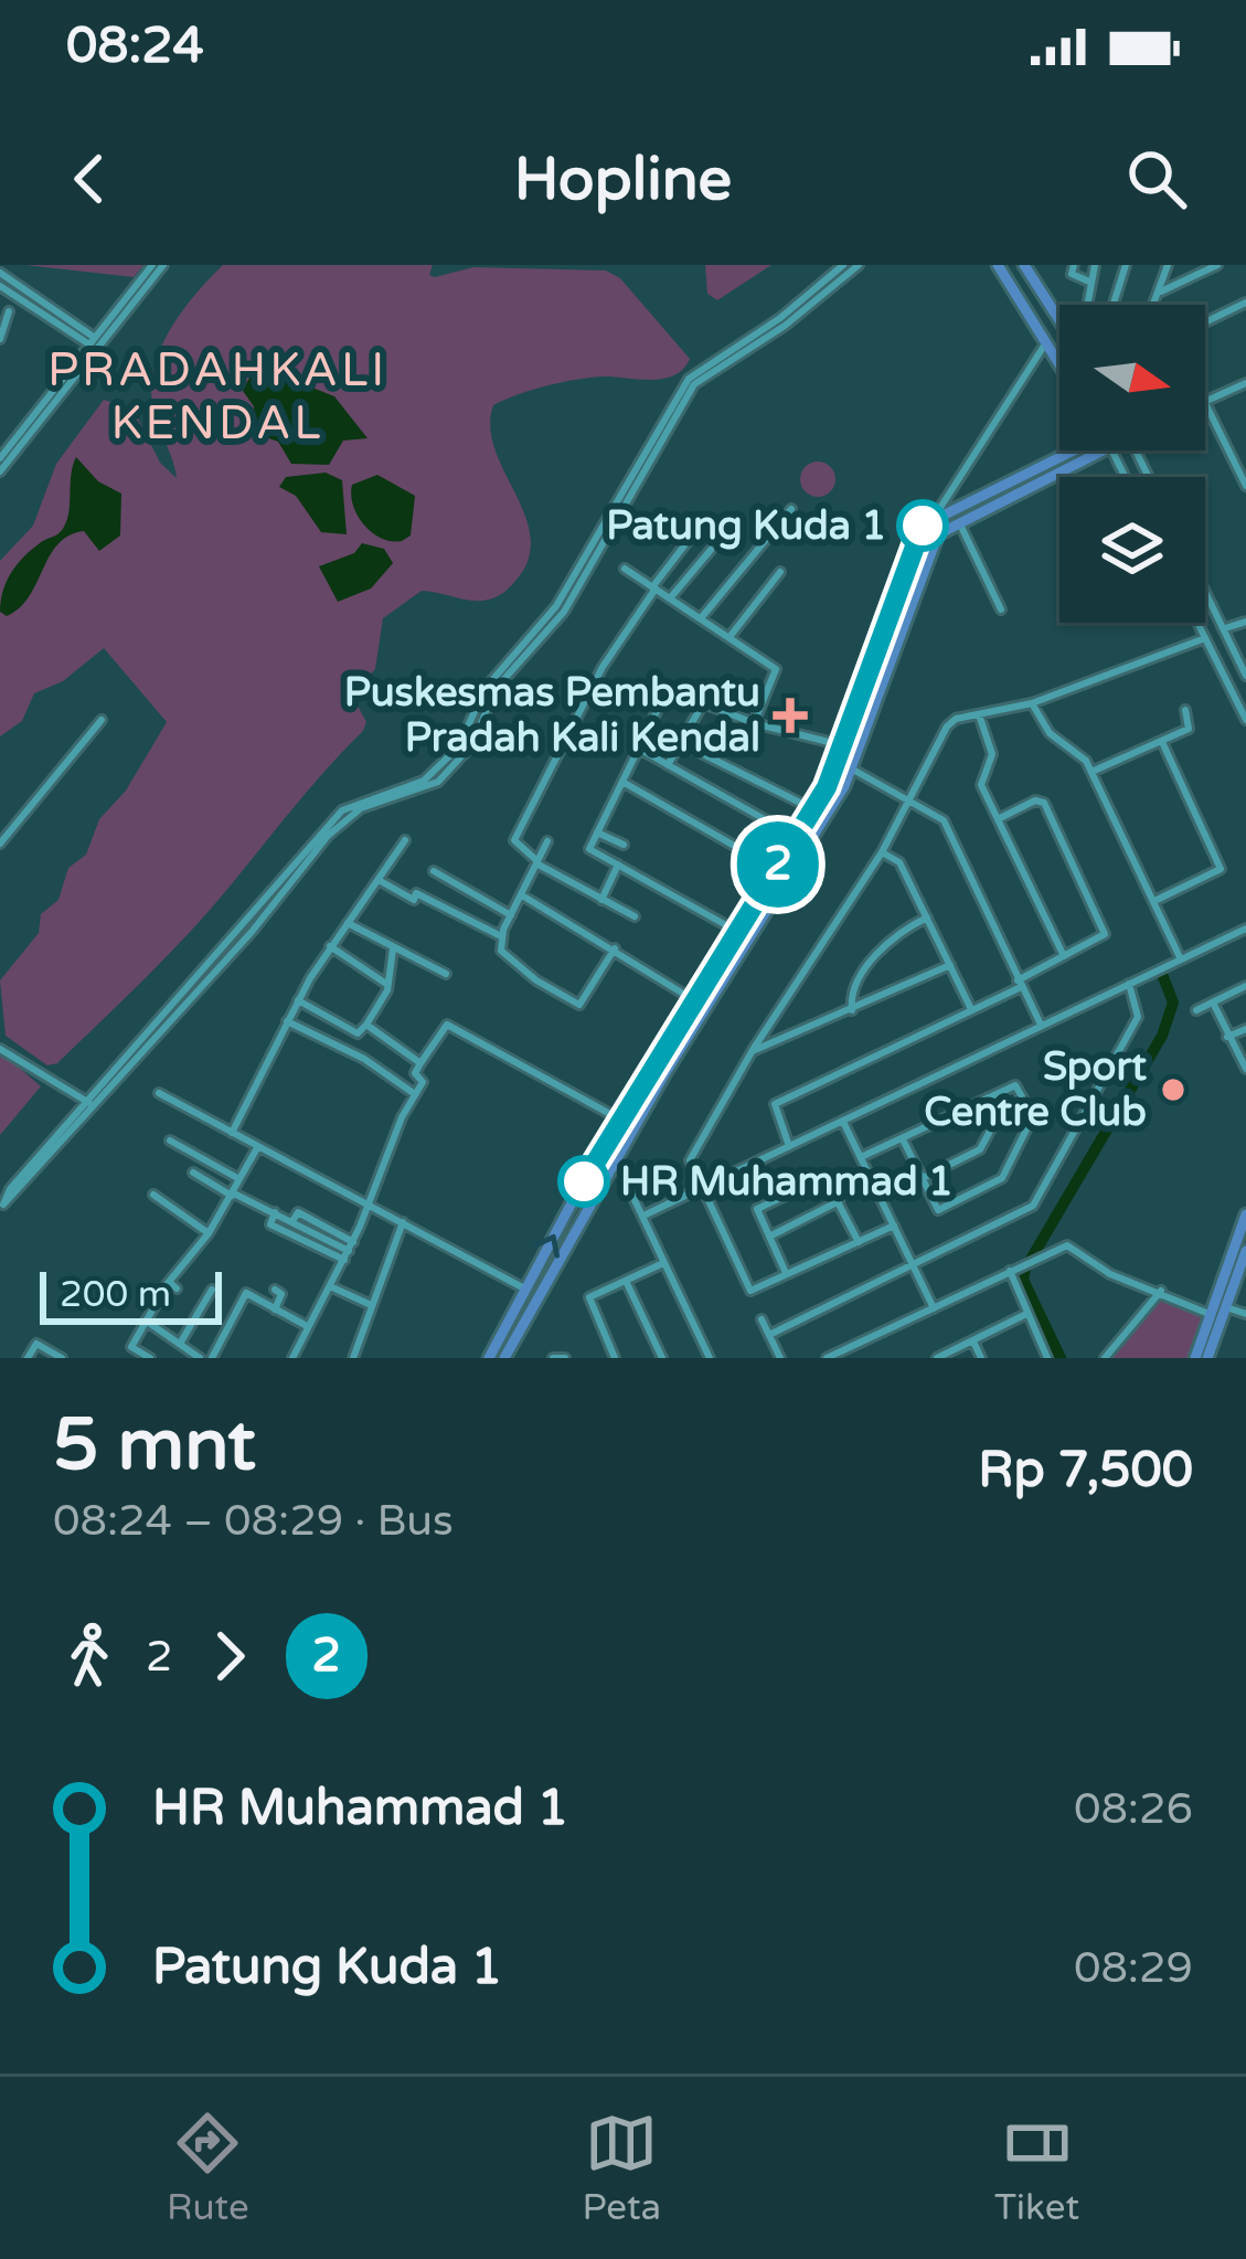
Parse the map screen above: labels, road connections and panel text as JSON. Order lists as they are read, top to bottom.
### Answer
{
  "districts": ["PRADAHKALI KENDAL"],
  "places": {
    "other": ["Patung Kuda 1", "Sport Centre Club", "HR Muhammad 1"],
    "health": ["Puskesmas Pembantu Pradah Kali Kendal"]
  },
  "lines": ["bus line 2"],
  "scale_bar": "200 m",
  "north": "right",
  "page": {
    "status": "08:24",
    "header": "Hopline",
    "on_map": "2",
    "scale": "200 m",
    "heading": ["5 mnt", "08:24 – 08:29 · Bus", "Rp 7,500"],
    "legs": ["2", "2"],
    "list": [
      {
        "name": "HR Muhammad 1",
        "value": "08:26"
      },
      {
        "name": "Patung Kuda 1",
        "value": "08:29"
      }
    ],
    "tabs": ["Rute", "Peta", "Tiket"]
  }
}
